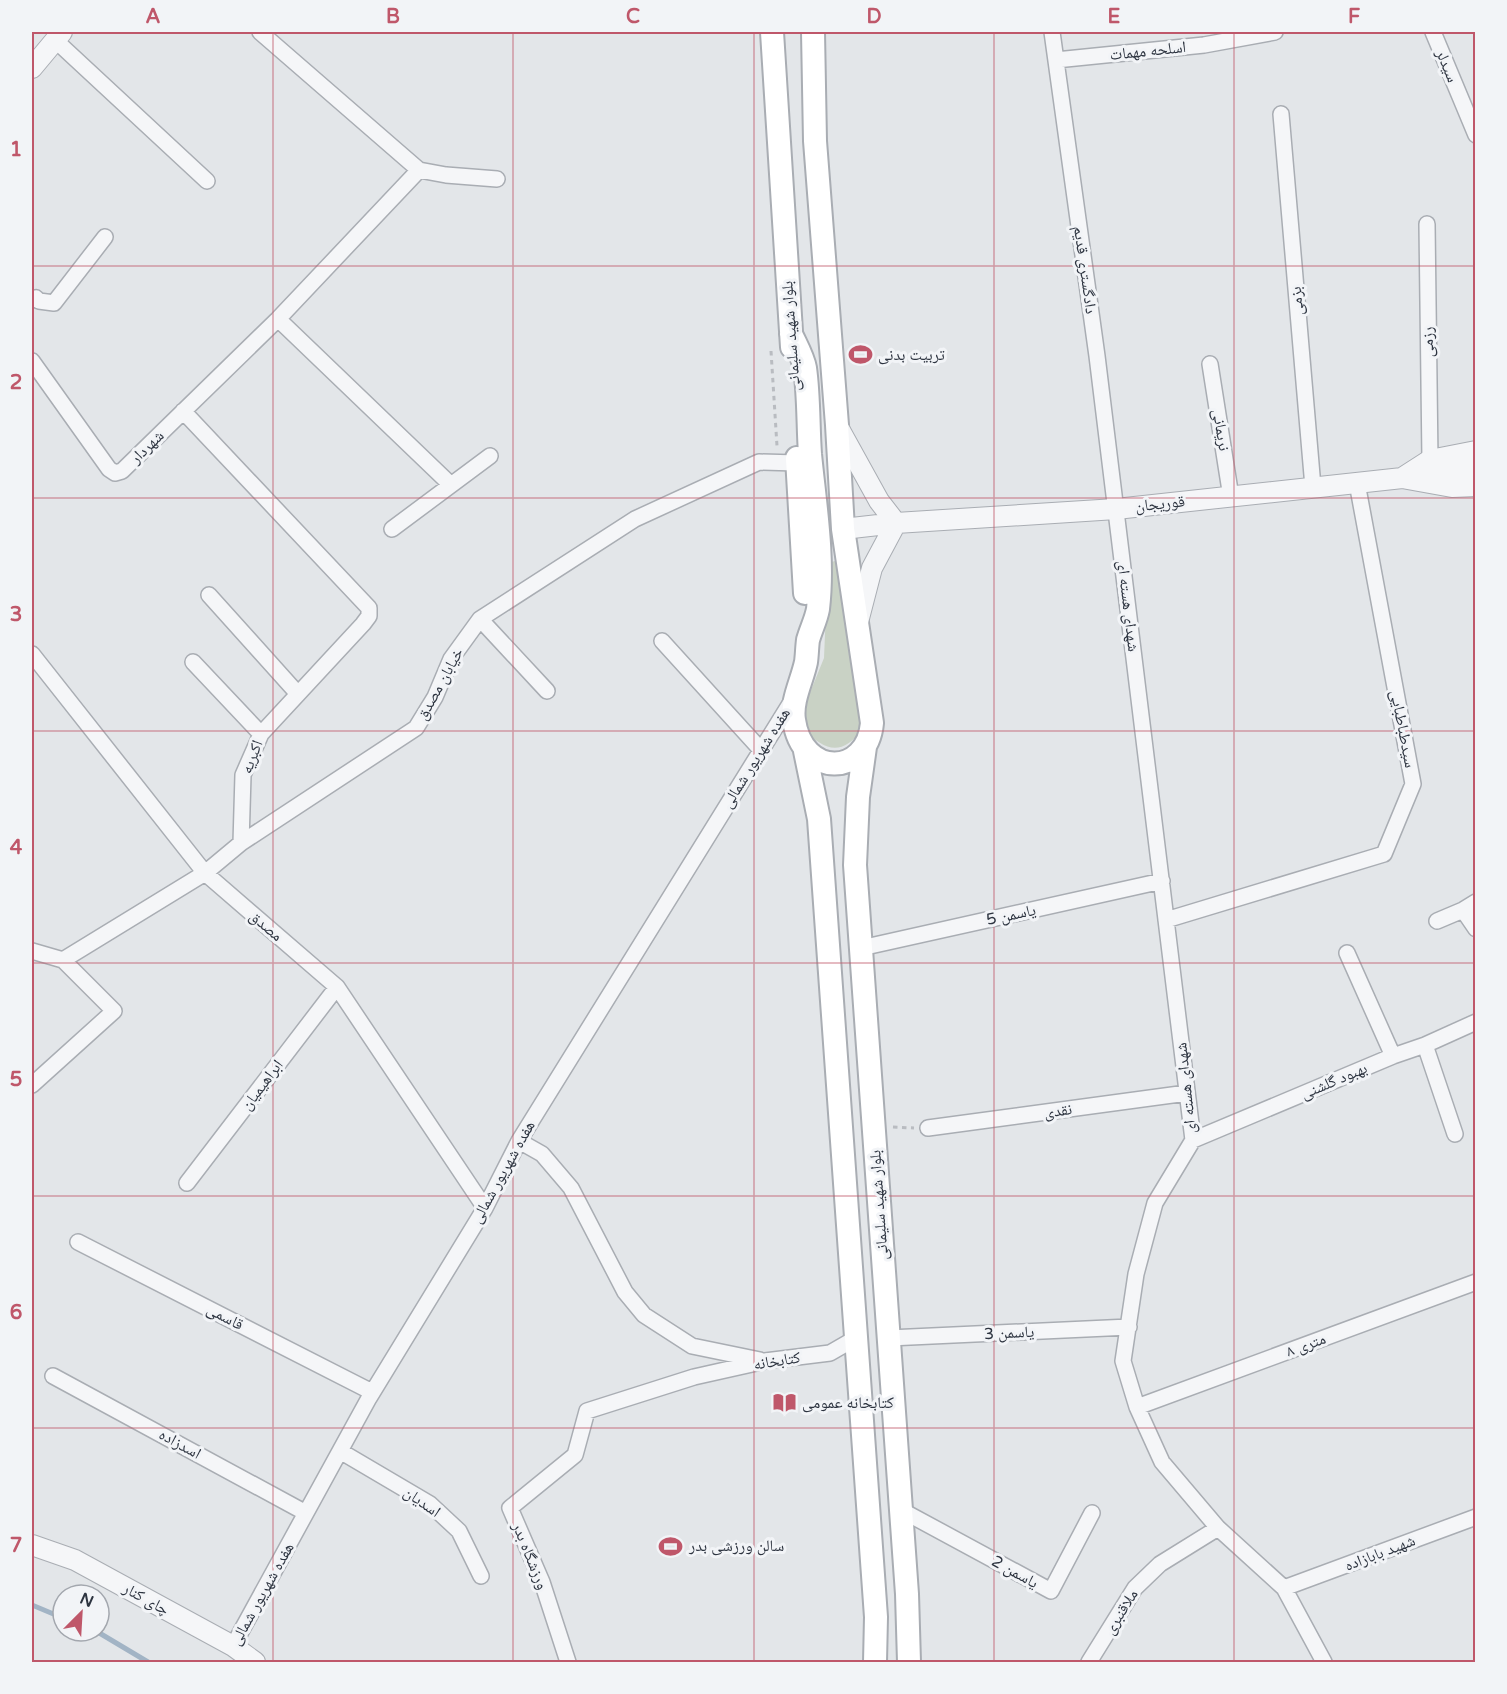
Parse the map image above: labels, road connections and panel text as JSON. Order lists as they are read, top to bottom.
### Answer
{
  "streets": {
    "main road": ["بلوار شهید سلیمانی"],
    "street": [
      "اسلحه مهمات",
      "سیدلر",
      "دادگستری قدیم",
      "بزمی",
      "رزمی",
      "نریمانی",
      "شهردار",
      "قوریجان",
      "شهدای هسته ای",
      "خیابان مصدق",
      "سیدطباطبایی",
      "اکبریه",
      "هفده شهریور شمالی",
      "یاسمن 5",
      "مصدق",
      "بهبود گلشنی",
      "ابراهیمیان",
      "نقدی",
      "قاسمی",
      "یاسمن 3",
      "۸ متری",
      "کتابخانه",
      "اسدزاده",
      "اسدیان",
      "شهید بابازاده",
      "ورزشگاه بدر",
      "یاسمن 2",
      "چای کنار",
      "ملاقنبری"
    ]
  },
  "crossings": [
    ["اسلحه مهمات", "دادگستری قدیم"],
    ["دادگستری قدیم", "قوریجان"],
    ["دادگستری قدیم", "شهدای هسته ای"],
    ["بزمی", "قوریجان"],
    ["بلوار شهید سلیمانی", "قوریجان"],
    ["بلوار شهید سلیمانی", "خیابان مصدق"],
    ["بلوار شهید سلیمانی", "هفده شهریور شمالی"],
    ["بلوار شهید سلیمانی", "یاسمن 5"],
    ["بلوار شهید سلیمانی", "یاسمن 3"],
    ["بلوار شهید سلیمانی", "کتابخانه"],
    ["بلوار شهید سلیمانی", "یاسمن 2"],
    ["نریمانی", "قوریجان"],
    ["قوریجان", "شهدای هسته ای"],
    ["قوریجان", "سیدطباطبایی"],
    ["شهدای هسته ای", "سیدطباطبایی"],
    ["شهدای هسته ای", "یاسمن 5"],
    ["شهدای هسته ای", "بهبود گلشنی"],
    ["شهدای هسته ای", "نقدی"],
    ["شهدای هسته ای", "یاسمن 3"],
    ["شهدای هسته ای", "۸ متری"],
    ["شهدای هسته ای", "شهید بابازاده"],
    ["شهدای هسته ای", "ملاقنبری"],
    ["خیابان مصدق", "اکبریه"],
    ["خیابان مصدق", "مصدق"],
    ["هفده شهریور شمالی", "مصدق"],
    ["هفده شهریور شمالی", "قاسمی"],
    ["هفده شهریور شمالی", "اسدزاده"],
    ["هفده شهریور شمالی", "اسدیان"],
    ["هفده شهریور شمالی", "چای کنار"],
    ["مصدق", "ابراهیمیان"],
    ["کتابخانه", "ورزشگاه بدر"]
  ],
  "places": {
    "sports": ["تربیت بدنی", "سالن ورزشی بدر"],
    "library": ["کتابخانه عمومی"]
  },
  "north": "top right",
  "grid": {
    "columns": [
      "A",
      "B",
      "C",
      "D",
      "E",
      "F"
    ],
    "rows": [
      "1",
      "2",
      "3",
      "4",
      "5",
      "6",
      "7"
    ]
  }
}
